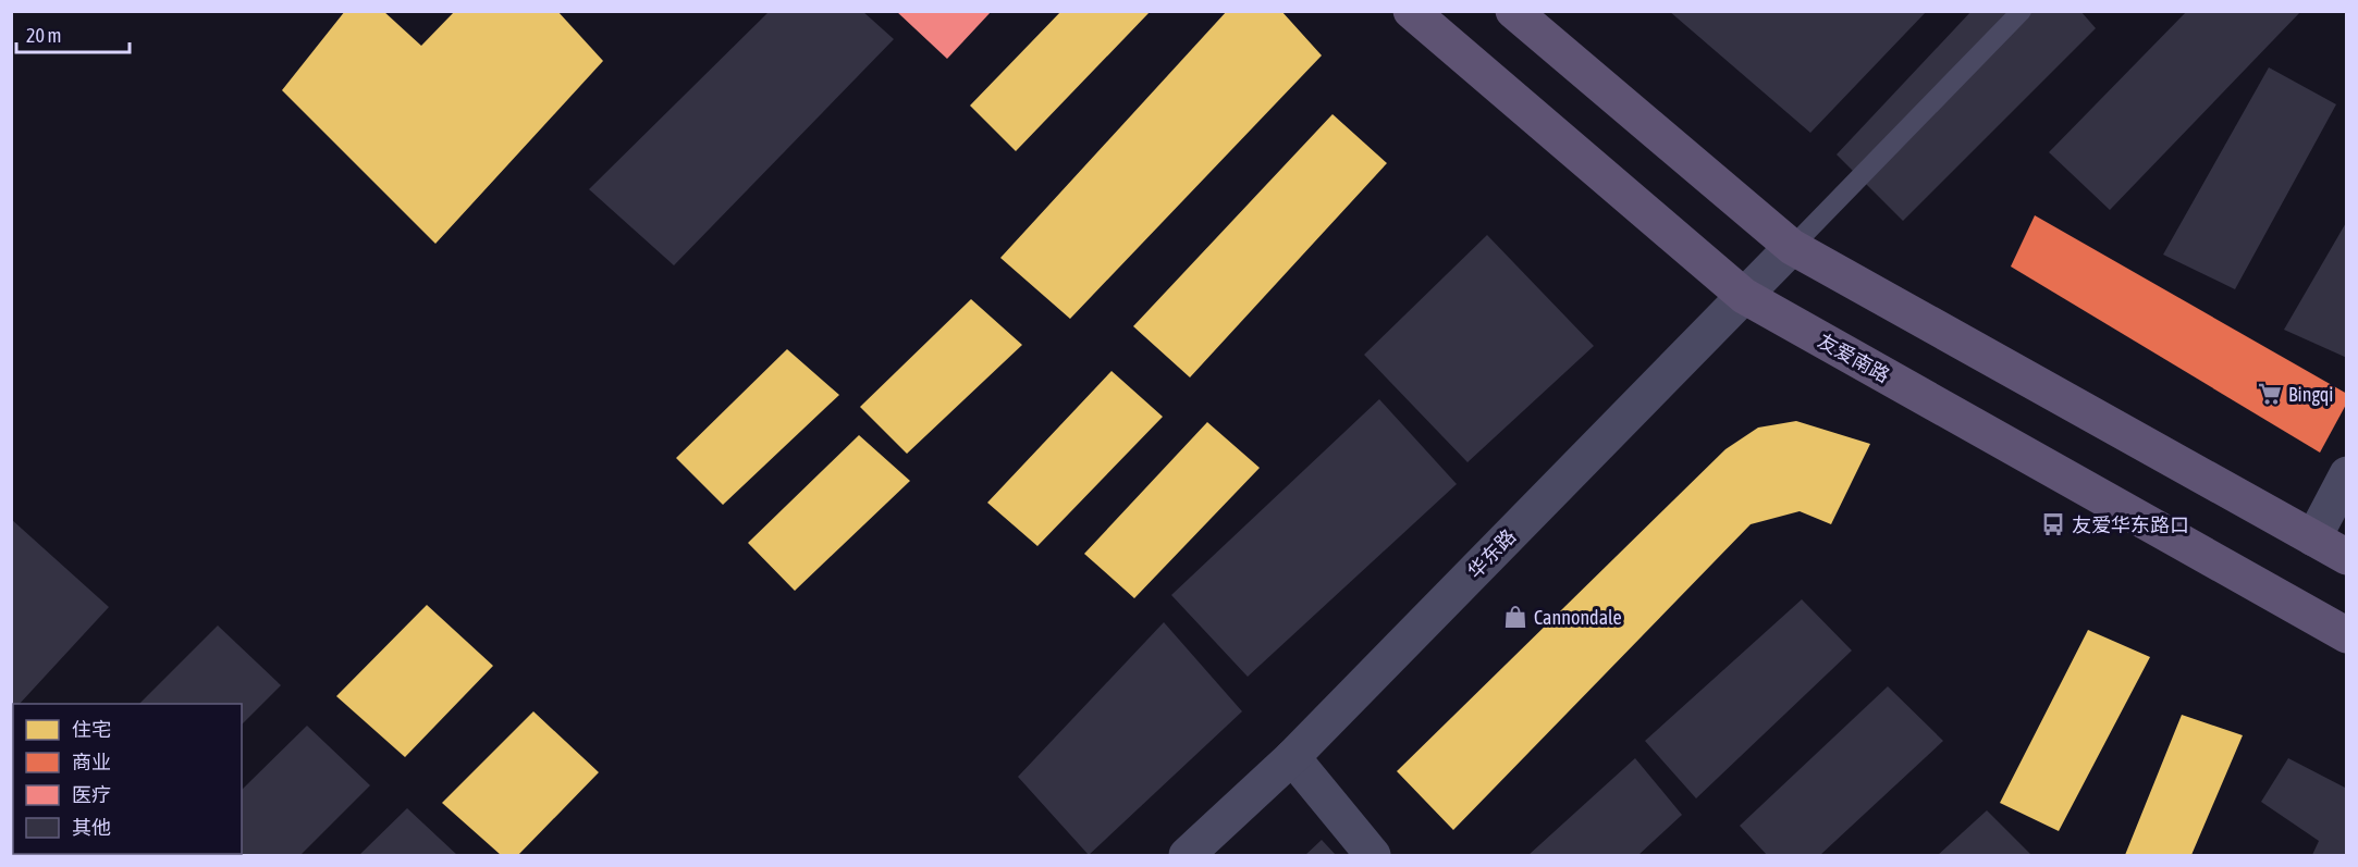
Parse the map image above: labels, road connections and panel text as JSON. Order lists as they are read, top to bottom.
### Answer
{
  "streets": {
    "main road": ["友爱南路"],
    "street": ["华东路"]
  },
  "crossings": [
    ["友爱南路", "华东路"]
  ],
  "places": {
    "supermarket": ["Bingqi"],
    "bus stop": ["友爱华东路口"],
    "shop": ["Cannondale"]
  },
  "legend": [
    "住宅",
    "商业",
    "医疗",
    "其他"
  ],
  "scale_bar": "20 m"
}
